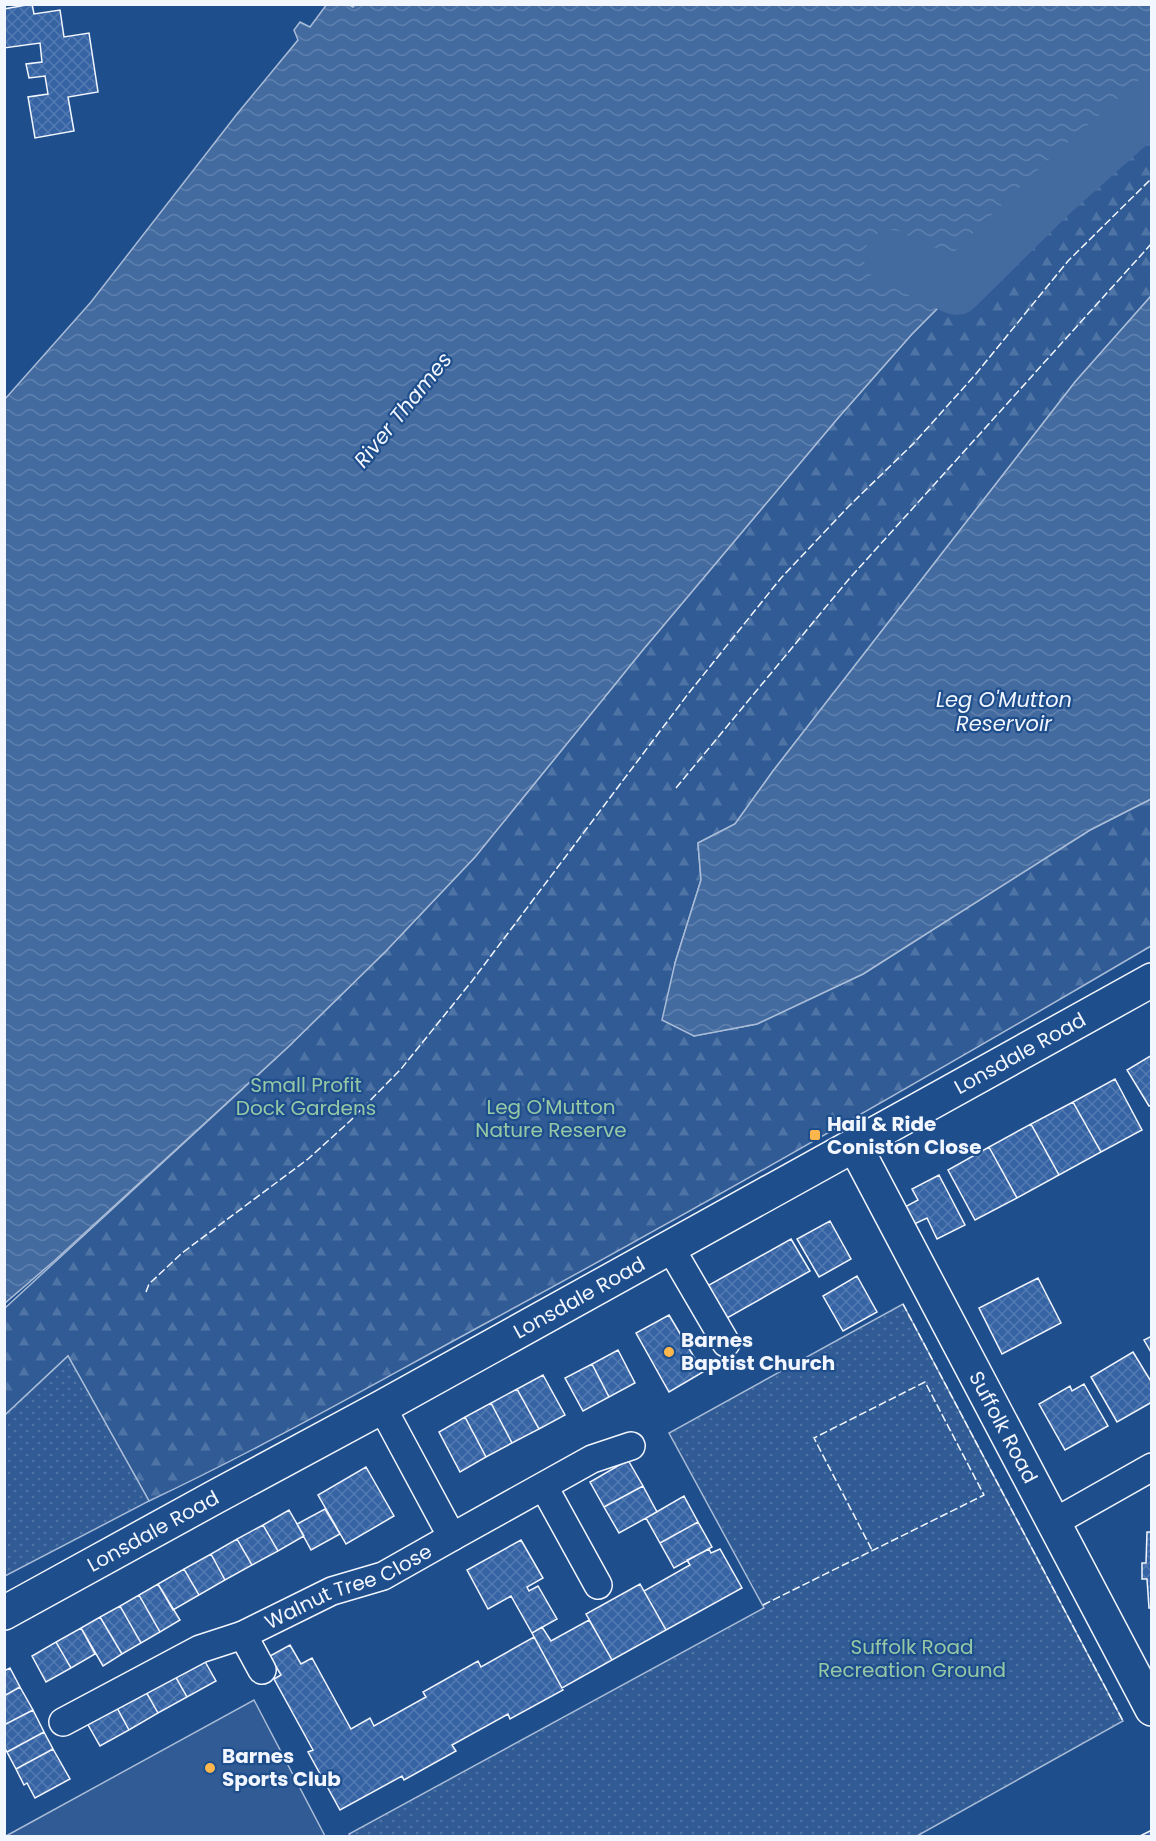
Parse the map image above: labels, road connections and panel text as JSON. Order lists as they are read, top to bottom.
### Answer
{
  "streets": {
    "main road": ["Lonsdale Road", "Suffolk Road"],
    "street": ["Walnut Tree Close"]
  },
  "crossings": [
    ["Lonsdale Road", "Suffolk Road"],
    ["Lonsdale Road", "Walnut Tree Close"]
  ],
  "water": ["River Thames", "Leg O'Mutton Reservoir"],
  "parks": ["Small Profit Dock Gardens", "Leg O'Mutton Nature Reserve", "Suffolk Road Recreation Ground"],
  "places": {
    "transit": ["Hail & Ride Coniston Close"],
    "other": ["Barnes Baptist Church", "Barnes Sports Club"]
  }
}
